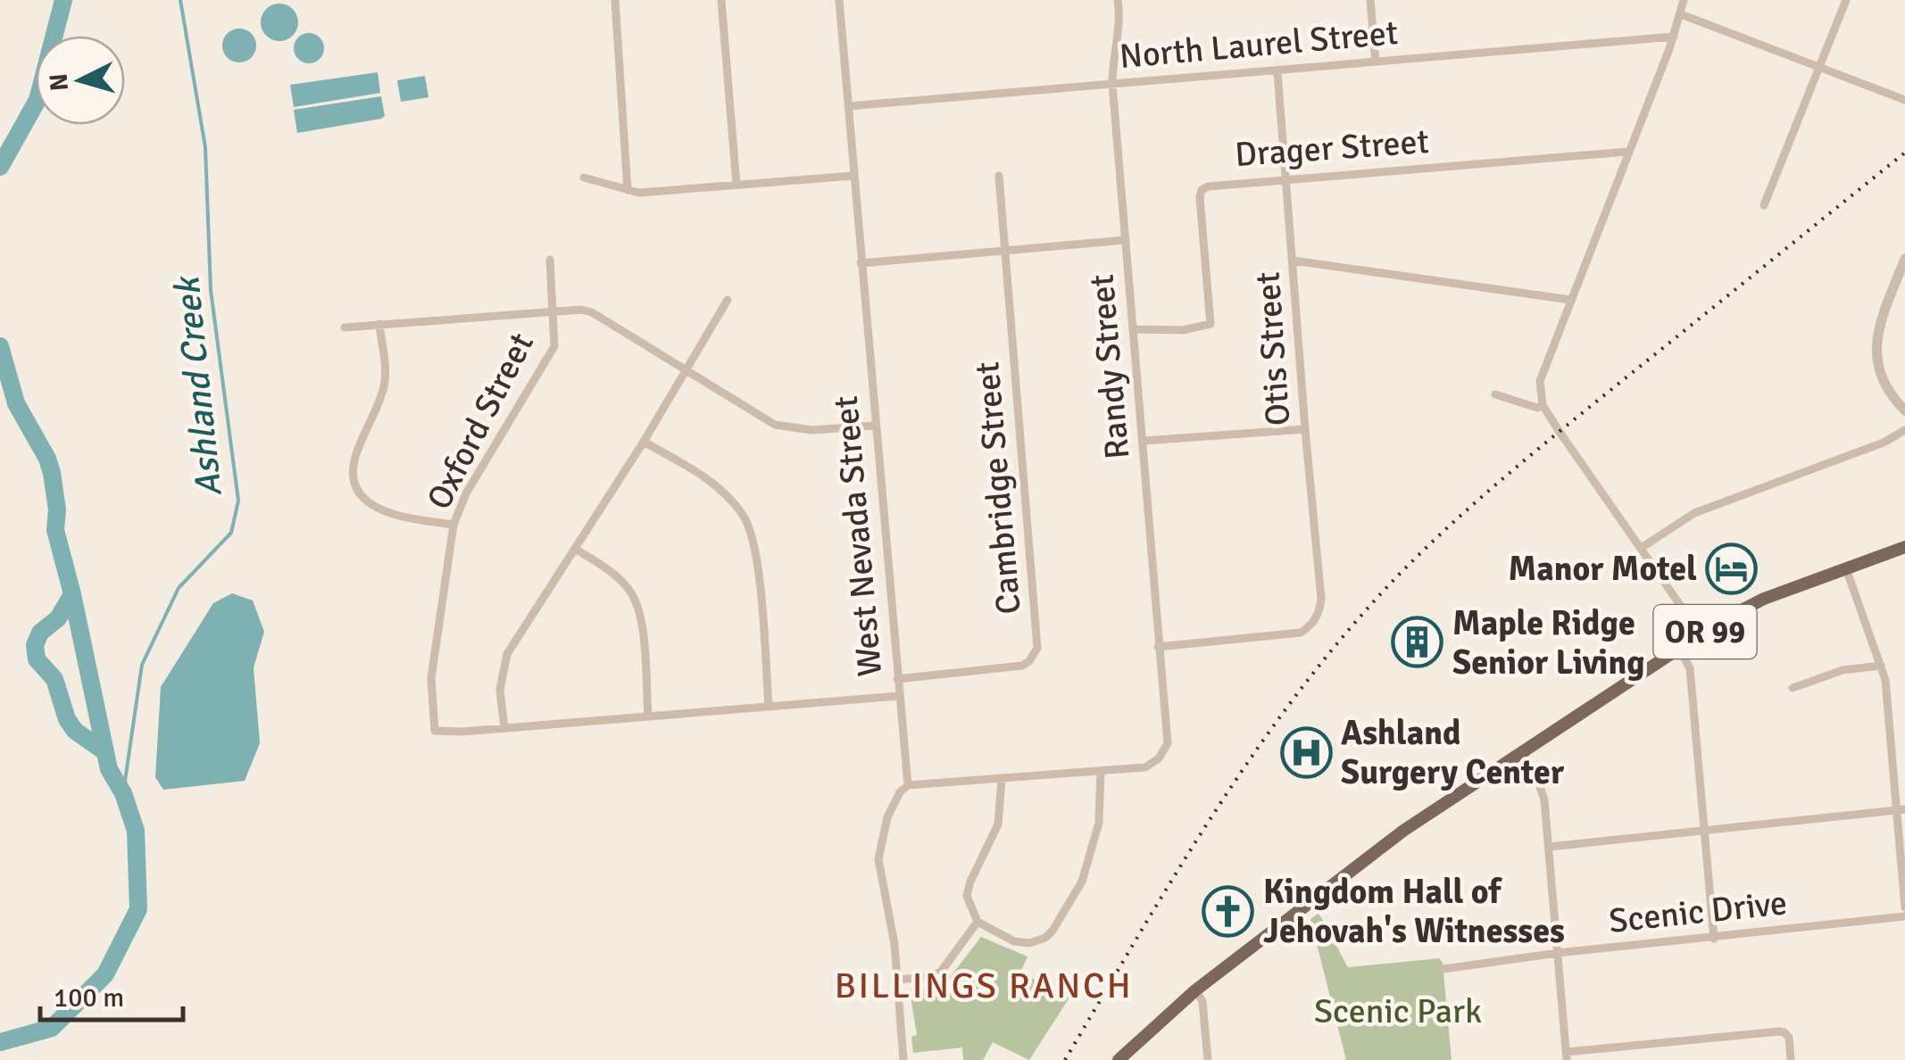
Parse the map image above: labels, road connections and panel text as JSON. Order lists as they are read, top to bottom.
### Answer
{
  "streets": {
    "main road": ["OR 99"],
    "street": [
      "North Laurel Street",
      "Drager Street",
      "Otis Street",
      "Randy Street",
      "Oxford Street",
      "Cambridge Street",
      "West Nevada Street",
      "Scenic Drive"
    ]
  },
  "crossings": [
    ["North Laurel Street", "Otis Street"],
    ["North Laurel Street", "Randy Street"],
    ["North Laurel Street", "West Nevada Street"],
    ["Drager Street", "Otis Street"],
    ["Drager Street", "Randy Street"],
    ["Otis Street", "Randy Street"],
    ["Cambridge Street", "West Nevada Street"]
  ],
  "districts": ["BILLINGS RANCH"],
  "water": ["Ashland Creek"],
  "parks": ["Scenic Park"],
  "places": {
    "hotel": ["Manor Motel"],
    "building": ["Maple Ridge Senior Living"],
    "hospital": ["Ashland Surgery Center"],
    "church": ["Kingdom Hall of Jehovah's Witnesses"]
  },
  "scale_bar": "100 m",
  "north": "left"
}
